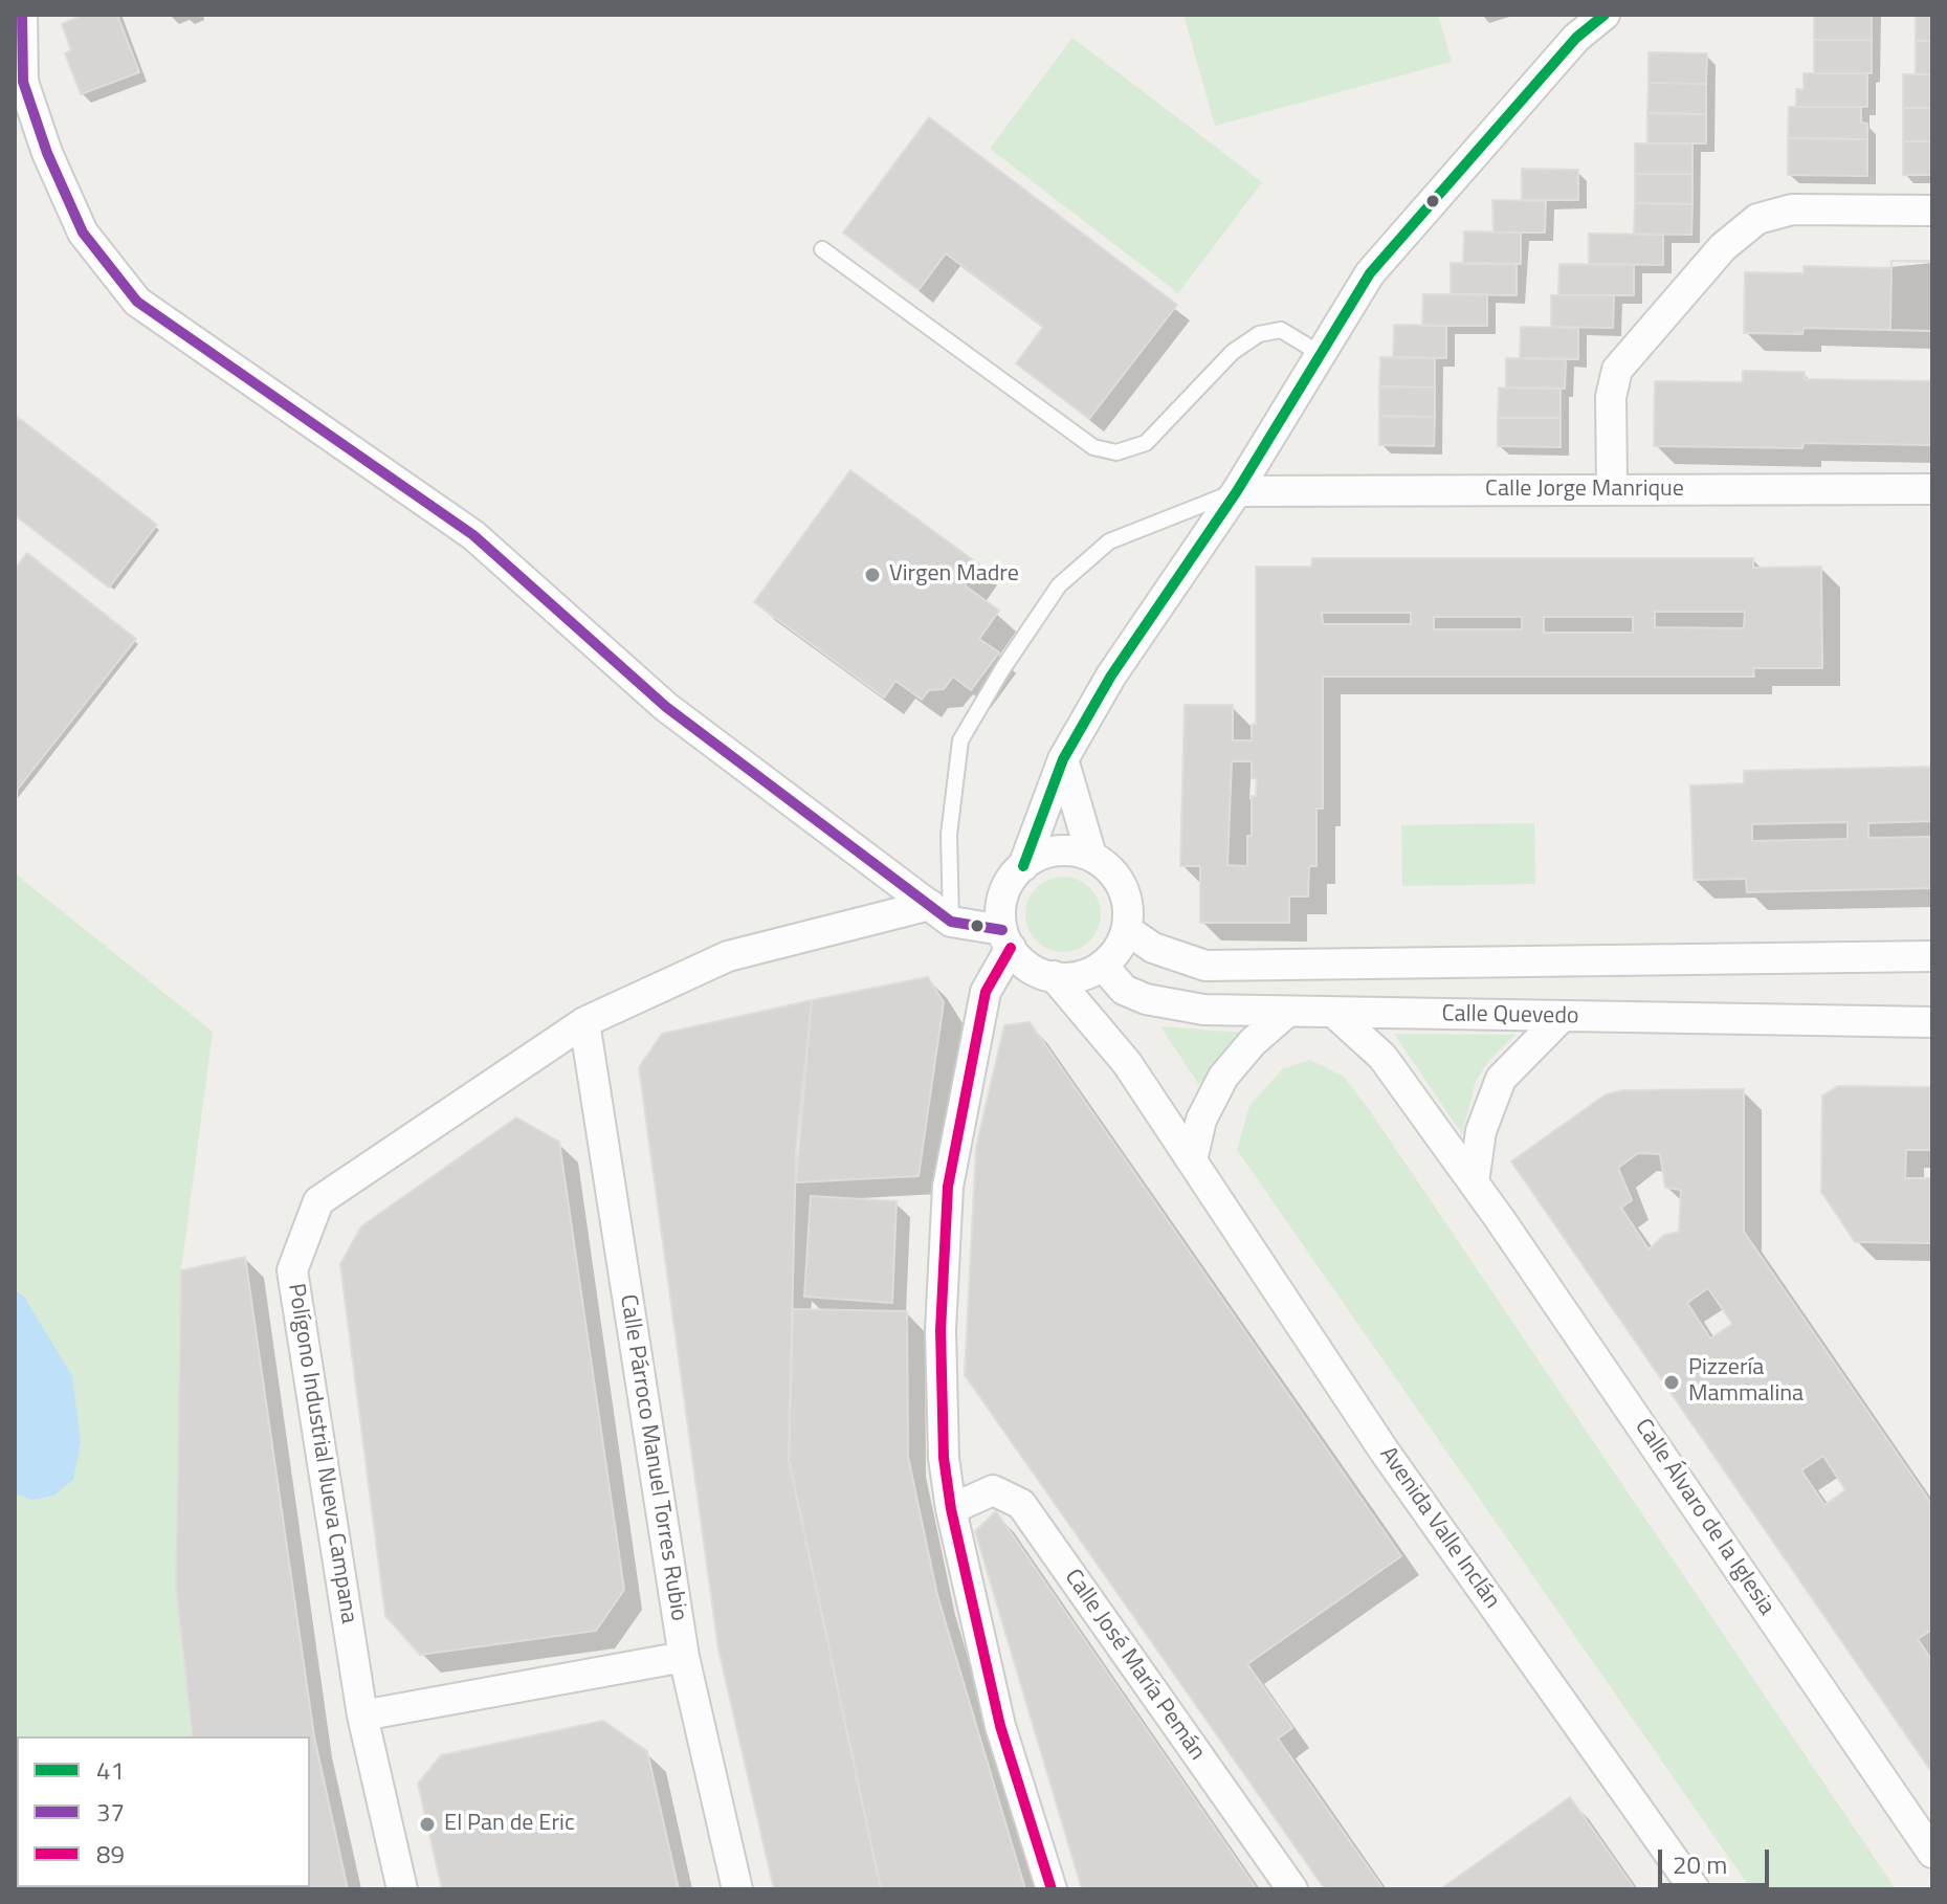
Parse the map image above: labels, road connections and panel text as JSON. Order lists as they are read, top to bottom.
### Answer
{
  "streets": {
    "street": [
      "Calle Jorge Manrique",
      "Calle Quevedo",
      "Polígono Industrial Nueva Campana",
      "Calle Párroco Manuel Torres Rubio",
      "Calle Álvaro de la Iglesia",
      "Avenida Valle Inclán",
      "Calle José María Pemán"
    ]
  },
  "crossings": [
    ["Calle Quevedo", "Calle Álvaro de la Iglesia"],
    ["Calle Quevedo", "Avenida Valle Inclán"],
    ["Polígono Industrial Nueva Campana", "Calle Párroco Manuel Torres Rubio"]
  ],
  "places": ["Virgen Madre", "Pizzería Mammalina", "El Pan de Eric"],
  "lines": ["transit line 41", "transit line 37", "transit line 89"],
  "legend": ["41", "37", "89"],
  "scale_bar": "20 m"
}
